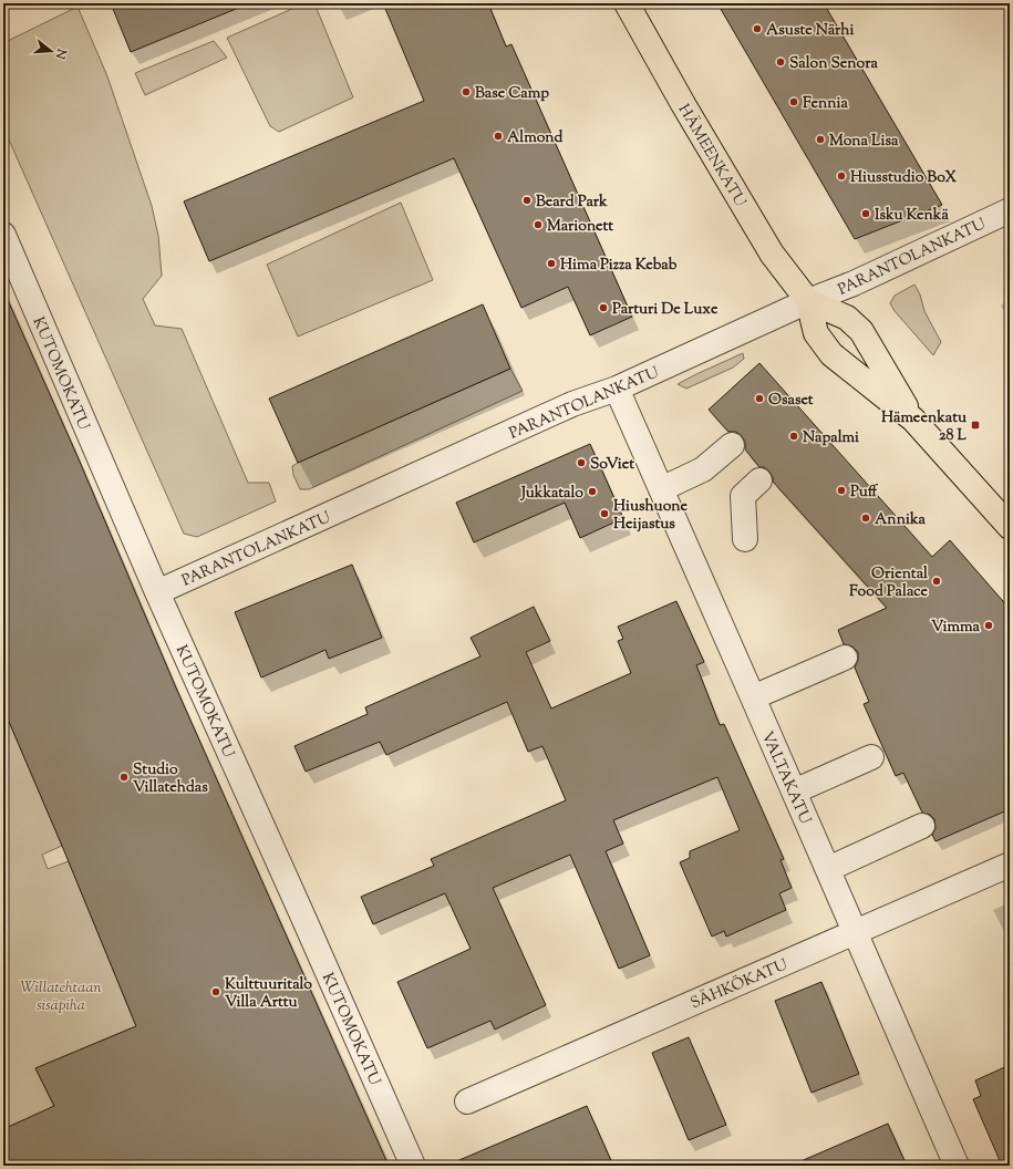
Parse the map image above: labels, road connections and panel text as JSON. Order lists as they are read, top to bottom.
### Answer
{
  "streets": {
    "main road": ["HÄMEENKATU"],
    "street": [
      "PARANTOLANKATU",
      "KUTOMOKATU",
      "VALTAKATU",
      "SÄHKÖKATU"
    ]
  },
  "crossings": [
    ["HÄMEENKATU", "PARANTOLANKATU"],
    ["PARANTOLANKATU", "KUTOMOKATU"],
    ["PARANTOLANKATU", "VALTAKATU"],
    ["VALTAKATU", "SÄHKÖKATU"]
  ],
  "parks": ["Willatehtaan sisäpiha"],
  "places": {
    "other": [
      "Asuste Närhi",
      "Salon Senora",
      "Base Camp",
      "Fennia",
      "Almond",
      "Mona Lisa",
      "Hiusstudio BoX",
      "Beard Park",
      "Isku Kenkä",
      "Marionett",
      "Hima Pizza Kebab",
      "Parturi De Luxe",
      "Osaset",
      "Napalmi",
      "SoViet",
      "Puff",
      "Jukkatalo",
      "Hiushuone Heijastus",
      "Annika",
      "Oriental Food Palace",
      "Vimma",
      "Studio Villatehdas",
      "Kulttuuritalo Villa Arttu"
    ],
    "transit": ["Hämeenkatu 28 L"]
  },
  "north": "right"
}
